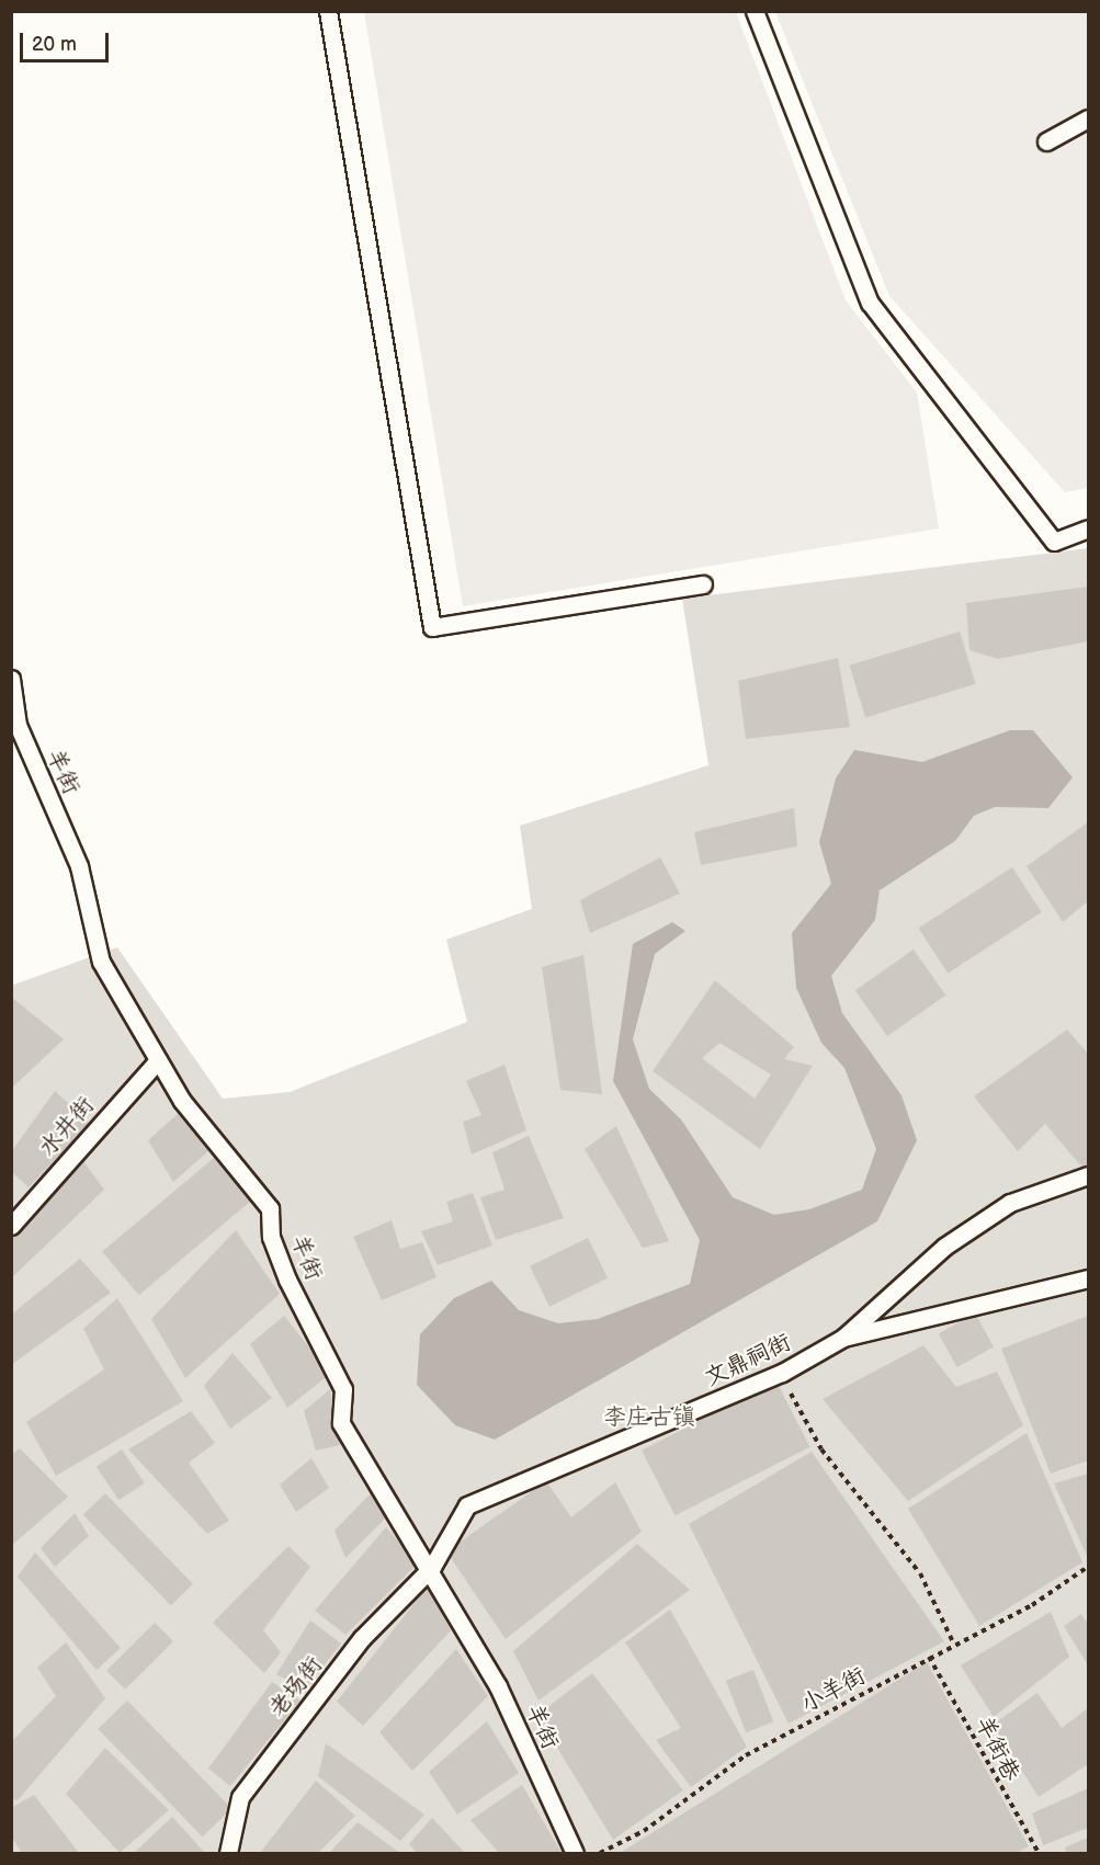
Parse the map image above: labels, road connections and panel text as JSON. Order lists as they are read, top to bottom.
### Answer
{
  "streets": {
    "lane": [
      "羊街",
      "水井街",
      "文鼎祠街",
      "老场街"
    ],
    "path": ["小羊街", "羊街巷"]
  },
  "crossings": [
    ["羊街", "水井街"],
    ["羊街", "文鼎祠街"],
    ["羊街", "老场街"],
    ["文鼎祠街", "老场街"],
    ["小羊街", "羊街巷"]
  ],
  "parks": ["李庄古镇"],
  "scale_bar": "20 m"
}
